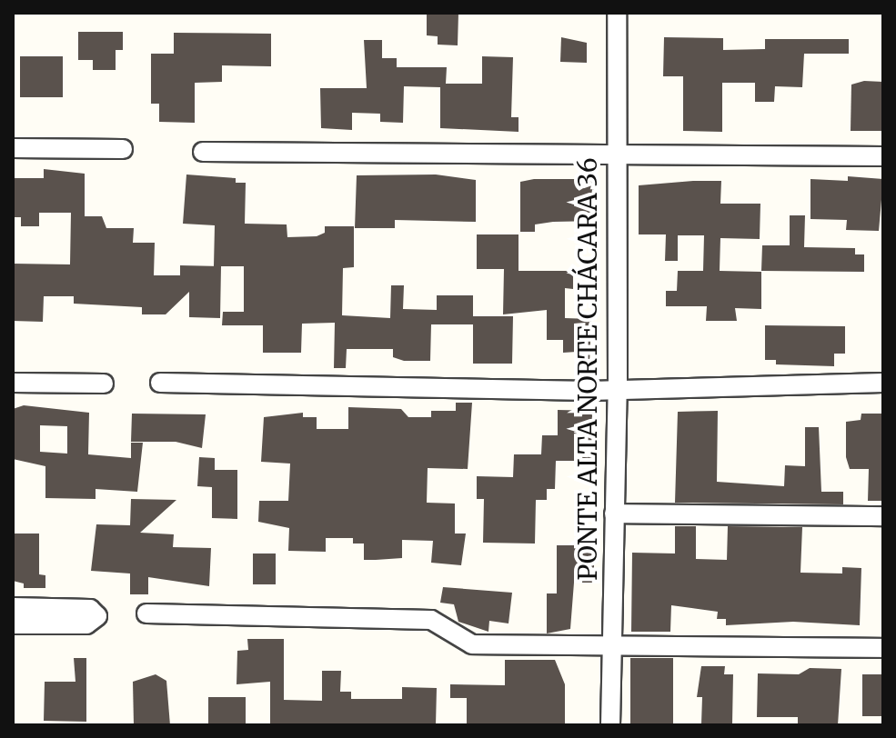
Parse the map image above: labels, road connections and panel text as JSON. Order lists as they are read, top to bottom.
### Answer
{
  "streets": {
    "street": ["PONTE ALTA NORTE CHÁCARA 36"]
  }
}
